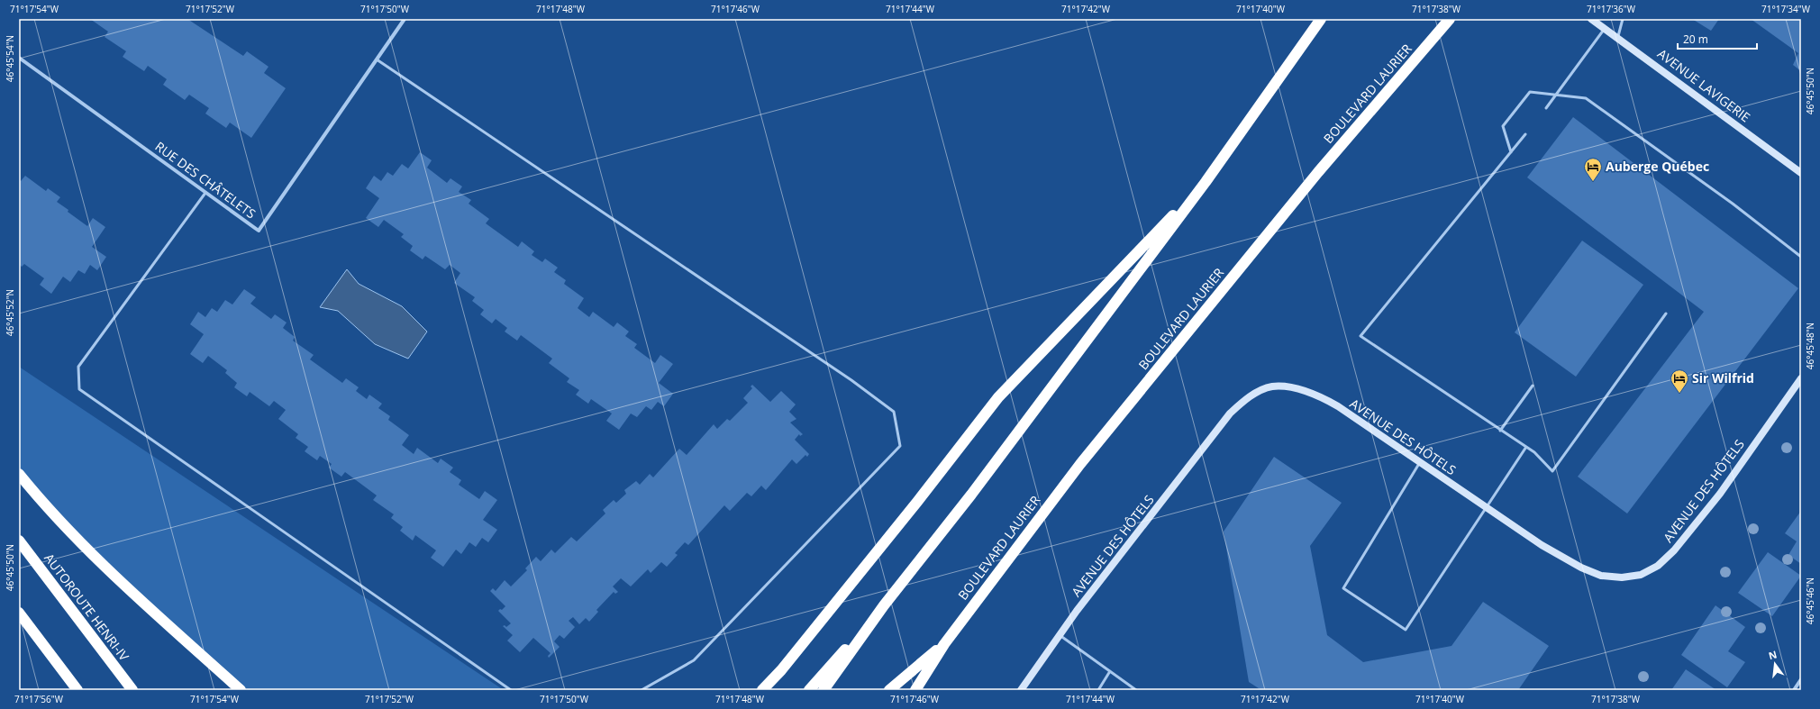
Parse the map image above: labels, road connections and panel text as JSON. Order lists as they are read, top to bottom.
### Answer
{
  "streets": {
    "highway": ["BOULEVARD LAURIER", "AUTOROUTE HENRI-IV"],
    "street": ["AVENUE LAVIGERIE", "RUE DES CHÂTELETS", "AVENUE DES HÔTELS"]
  },
  "places": {
    "hotel": ["Auberge Québec", "Sir Wilfrid"]
  },
  "scale_bar": "20 m",
  "north": "top",
  "coordinates": [
    "71°17'54\"W",
    "71°17'52\"W",
    "71°17'50\"W",
    "71°17'48\"W",
    "71°17'46\"W",
    "71°17'44\"W",
    "71°17'42\"W",
    "71°17'40\"W",
    "71°17'38\"W",
    "71°17'36\"W",
    "71°17'34\"W",
    "46°45'54\"N",
    "46°45'50\"N",
    "46°45'52\"N",
    "46°45'48\"N",
    "46°45'46\"N",
    "71°17'56\"W"
  ]
}
